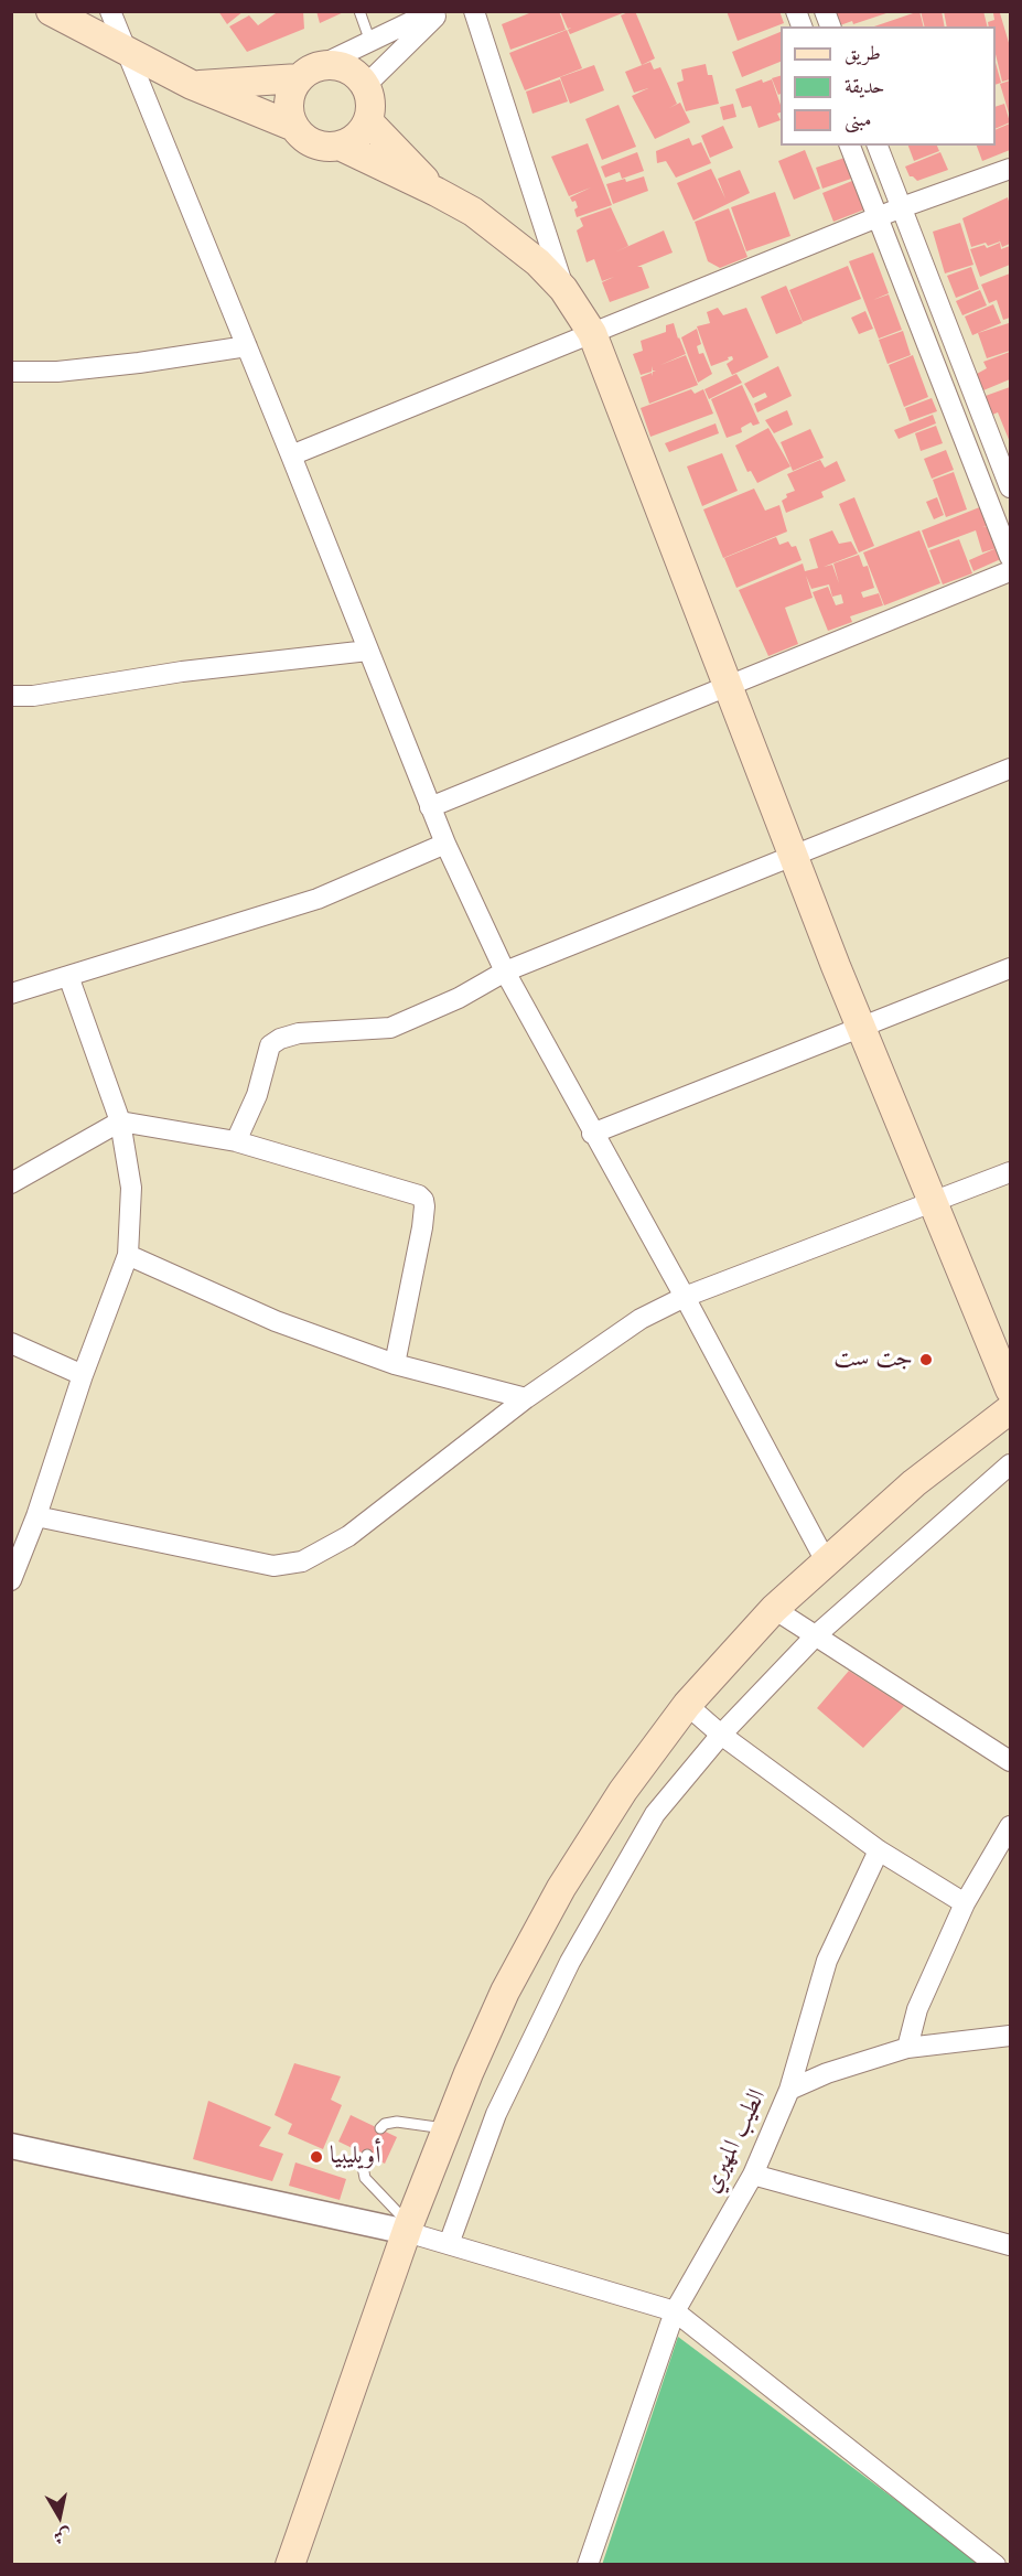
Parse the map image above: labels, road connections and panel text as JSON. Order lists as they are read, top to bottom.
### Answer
{
  "streets": {
    "street": ["الطيب المهيري"]
  },
  "places": ["جت ست", "أويليبيا"],
  "legend": ["طريق", "حديقة", "مبنى"],
  "north": "bottom"
}
